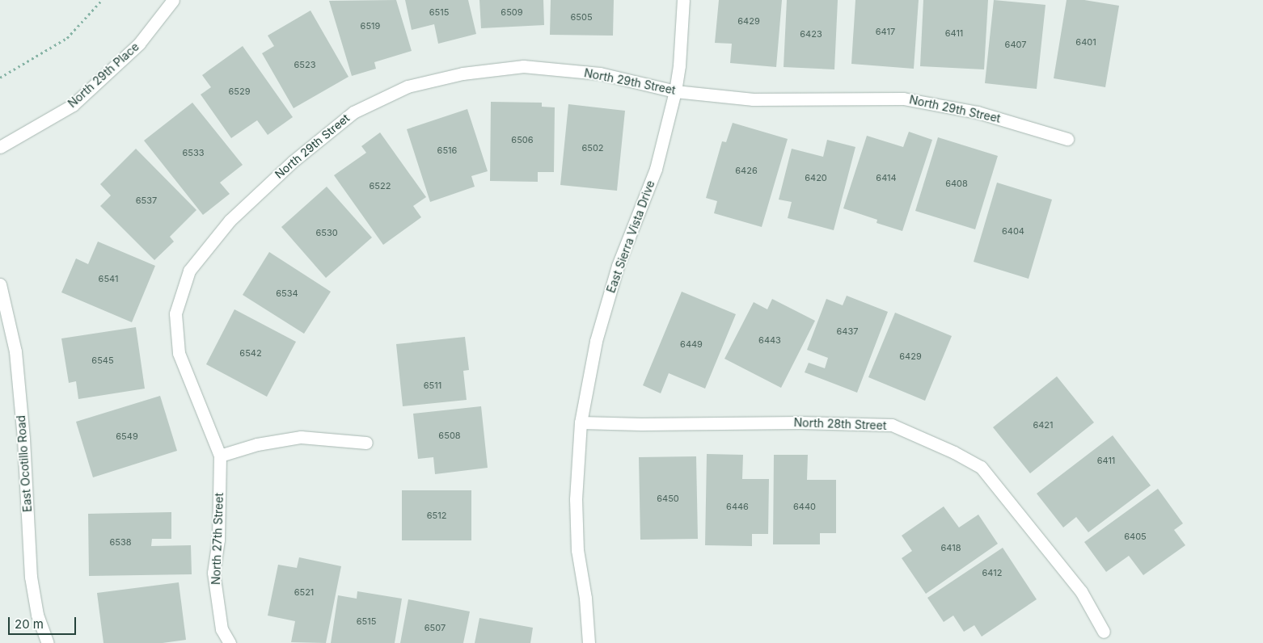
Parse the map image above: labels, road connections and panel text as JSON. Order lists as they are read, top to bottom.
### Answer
{
  "streets": {
    "street": [
      "North 29th Place",
      "North 29th Street",
      "East Sierra Vista Drive",
      "North 28th Street",
      "East Ocotillo Road",
      "North 27th Street"
    ]
  },
  "crossings": [
    ["North 29th Street", "East Sierra Vista Drive"],
    ["North 29th Street", "North 27th Street"],
    ["East Sierra Vista Drive", "North 28th Street"]
  ],
  "house_numbers": [
    "6515",
    "6509",
    "6505",
    "6429",
    "6519",
    "6417",
    "6411",
    "6423",
    "6401",
    "6407",
    "6523",
    "6529",
    "6506",
    "6502",
    "6516",
    "6533",
    "6426",
    "6420",
    "6414",
    "6408",
    "6522",
    "6537",
    "6404",
    "6530",
    "6541",
    "6534",
    "6437",
    "6443",
    "6449",
    "6542",
    "6429",
    "6545",
    "6511",
    "6421",
    "6508",
    "6549",
    "6411",
    "6450",
    "6446",
    "6440",
    "6512",
    "6405",
    "6538",
    "6418",
    "6412",
    "6521",
    "6515",
    "6507"
  ],
  "scale_bar": "20 m"
}
